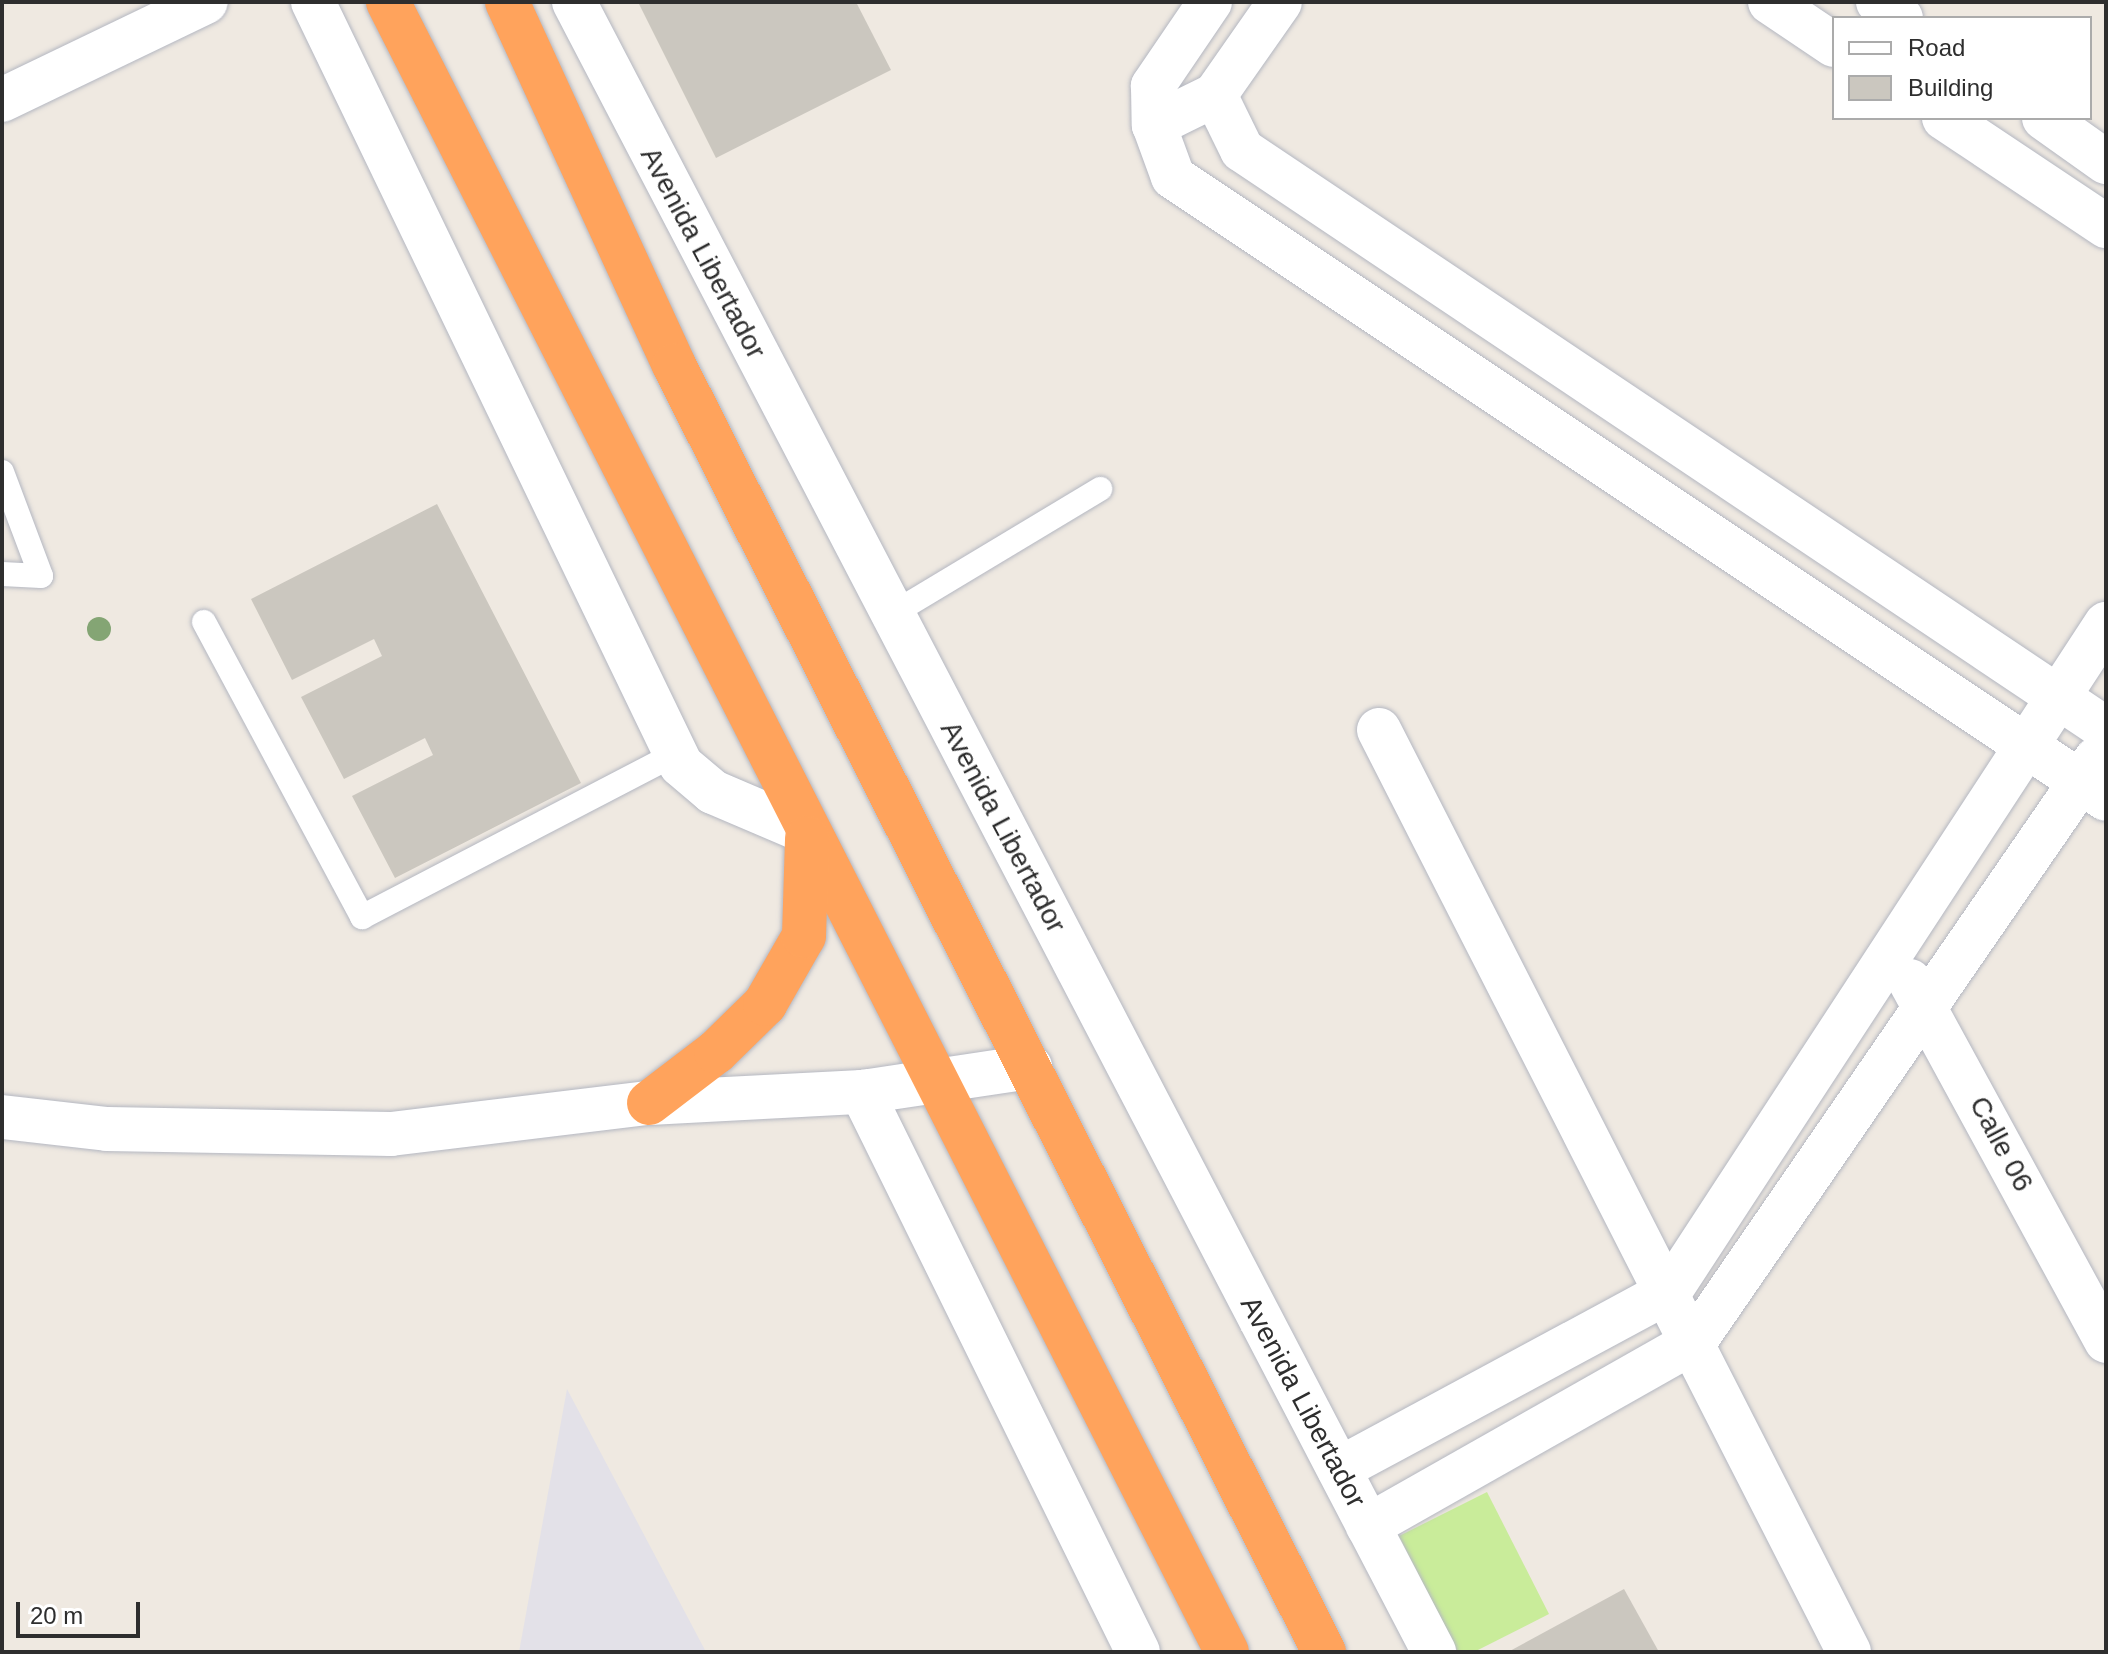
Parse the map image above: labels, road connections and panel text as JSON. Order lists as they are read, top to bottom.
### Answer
{
  "streets": {
    "street": ["Avenida Libertador", "Calle 06"]
  },
  "legend": ["Road", "Building"],
  "scale_bar": "20 m"
}
